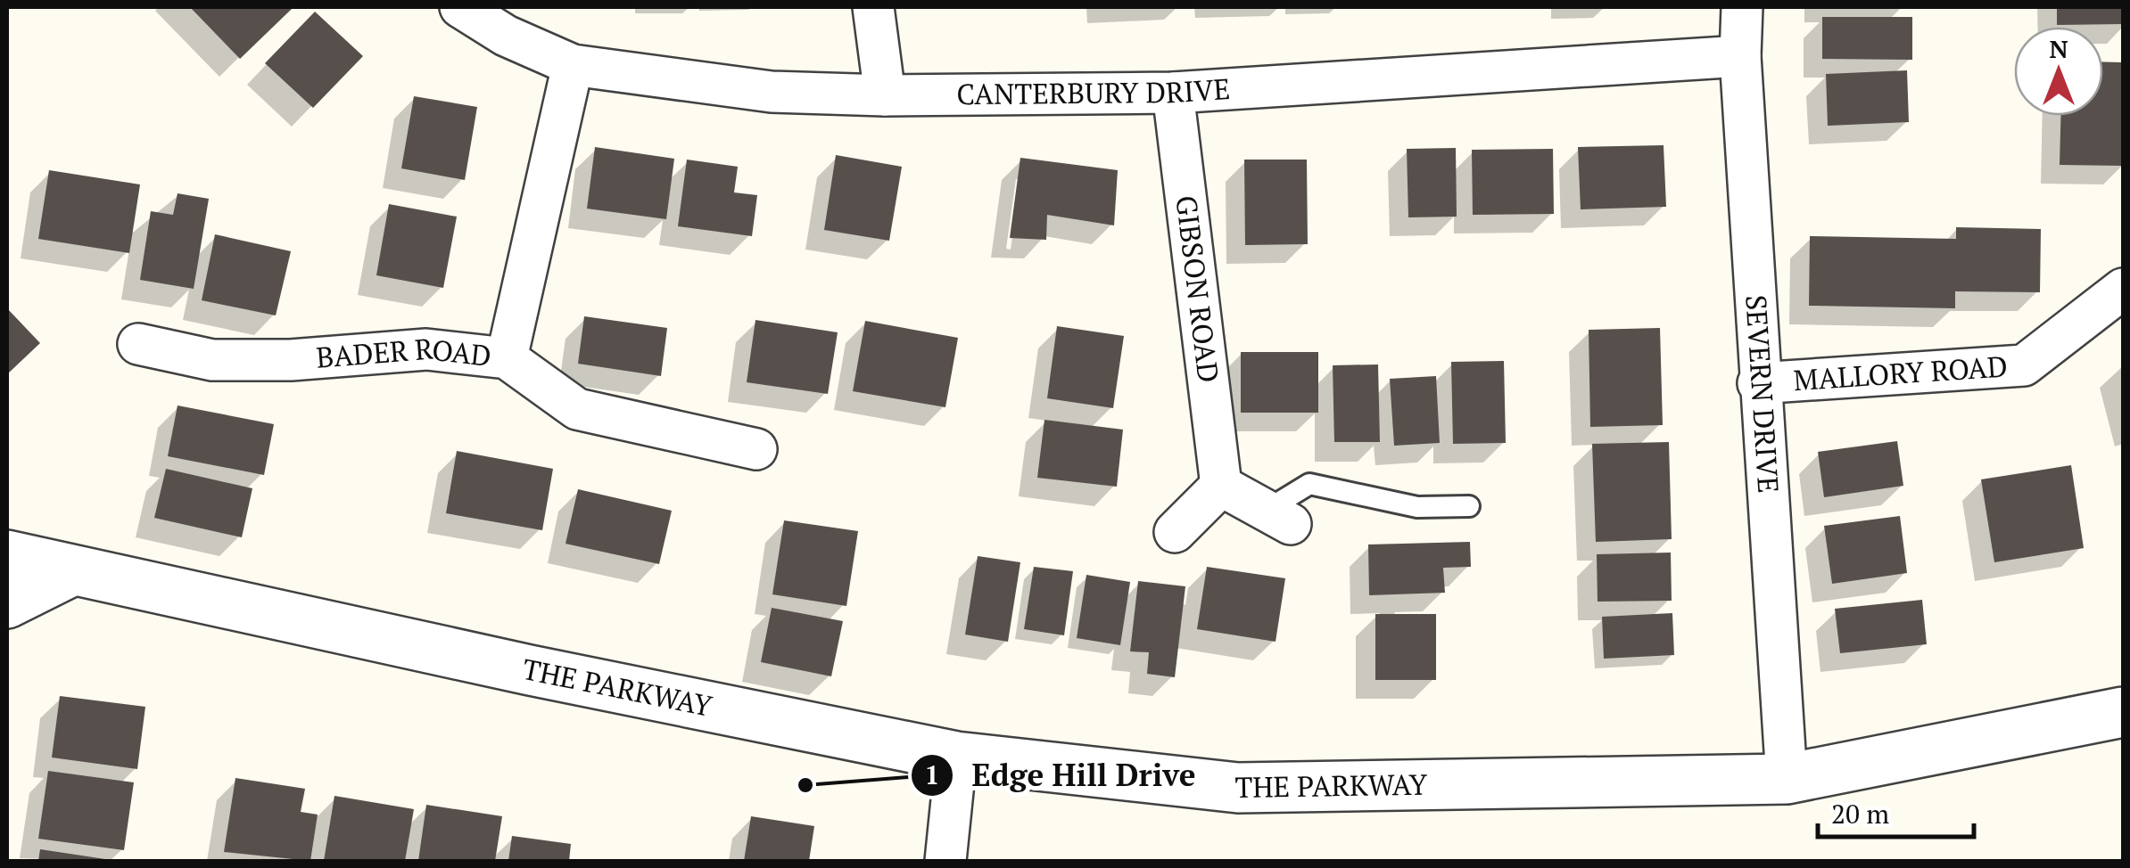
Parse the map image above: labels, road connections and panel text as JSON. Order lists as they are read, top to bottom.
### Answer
{
  "streets": {
    "street": [
      "CANTERBURY DRIVE",
      "GIBSON ROAD",
      "BADER ROAD",
      "MALLORY ROAD",
      "SEVERN DRIVE",
      "THE PARKWAY"
    ]
  },
  "crossings": [
    ["CANTERBURY DRIVE", "GIBSON ROAD"],
    ["CANTERBURY DRIVE", "SEVERN DRIVE"],
    ["MALLORY ROAD", "SEVERN DRIVE"],
    ["SEVERN DRIVE", "THE PARKWAY"]
  ],
  "places": ["Edge Hill Drive"],
  "scale_bar": "20 m",
  "north": "top"
}
